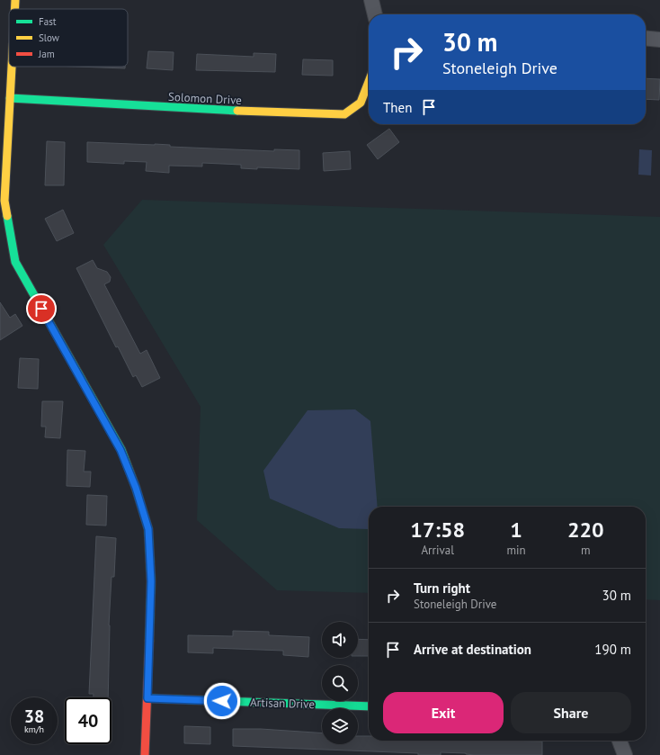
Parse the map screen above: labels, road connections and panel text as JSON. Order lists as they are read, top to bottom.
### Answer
{
  "streets": {
    "street": ["Solomon Drive", "Artisan Drive"]
  },
  "legend": ["Fast", "Slow", "Jam"],
  "page": {
    "turn": ["30 m", "Stoneleigh Drive"],
    "then": "Then",
    "eta": [
      "17:58",
      "Arrival",
      "1",
      "min",
      "220",
      "m"
    ],
    "list": [
      {
        "name": "Turn right",
        "note": "Stoneleigh Drive",
        "value": "30 m"
      },
      {
        "name": "Arrive at destination",
        "value": "190 m"
      }
    ],
    "buttons": ["Exit", "Share"],
    "speed": "38 km/h",
    "limit": "40"
  }
}
